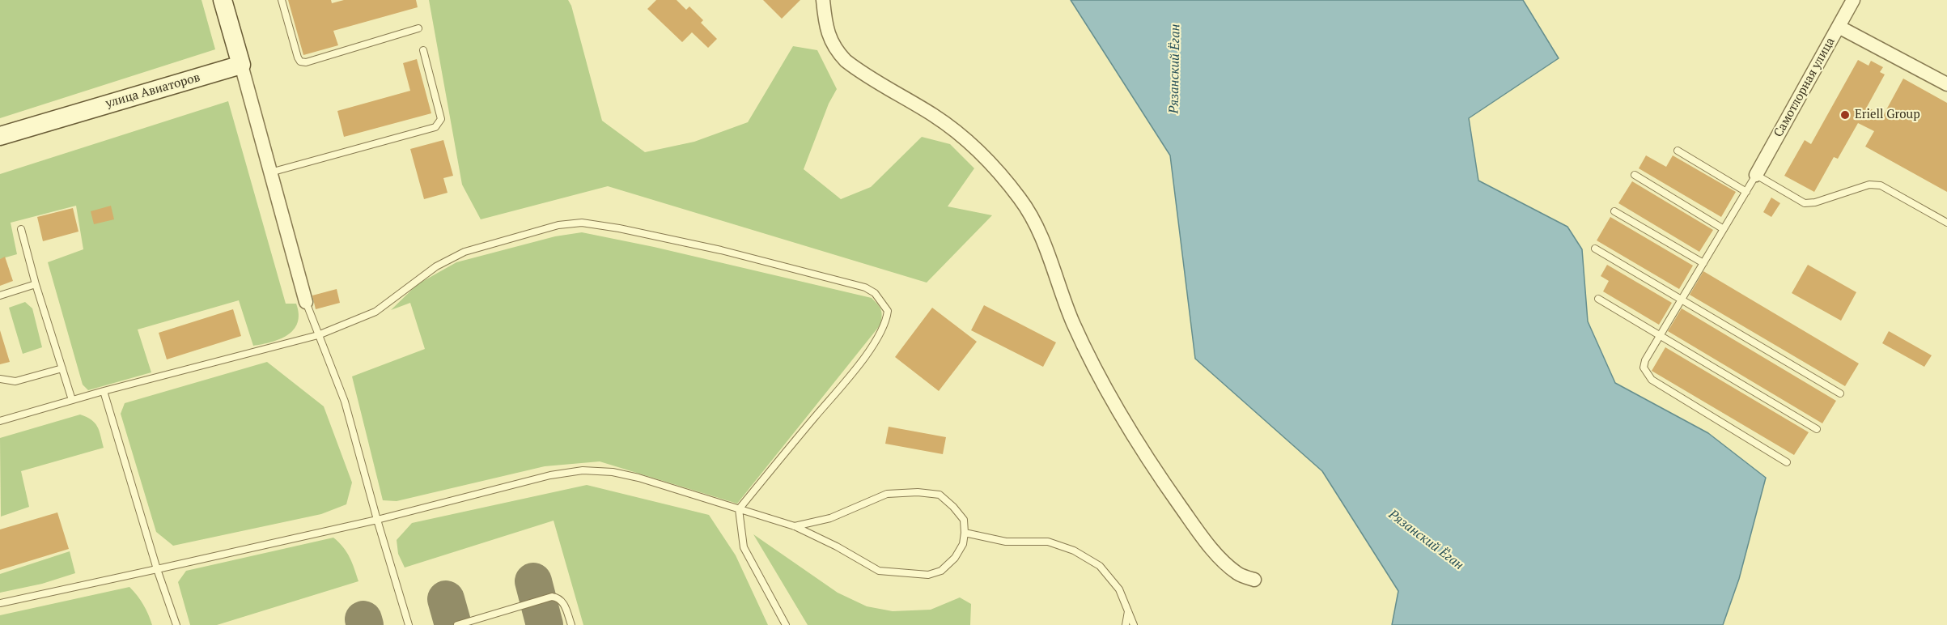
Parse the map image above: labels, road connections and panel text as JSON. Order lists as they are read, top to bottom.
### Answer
{
  "streets": {
    "main road": ["улица Авиаторов"],
    "street": ["Самотлорная улица"]
  },
  "water": ["Рязанский Ёган"],
  "places": ["Eriell Group"]
}
